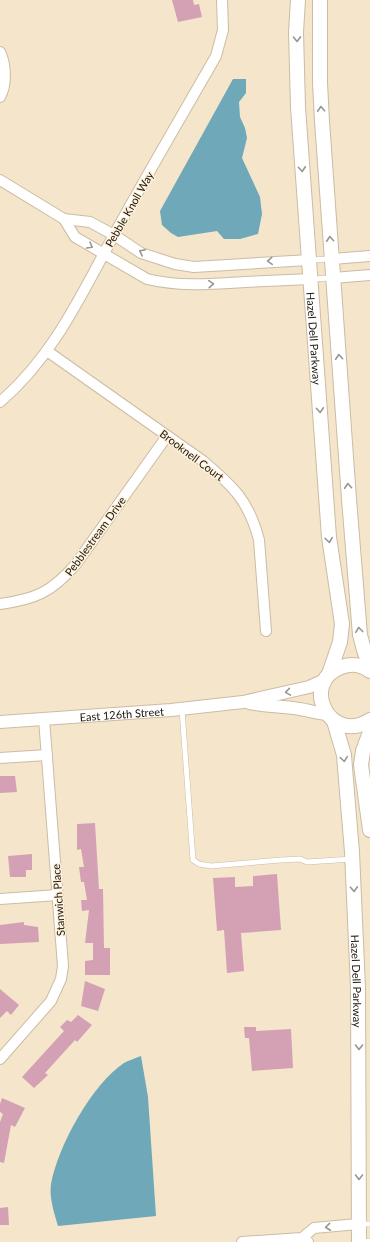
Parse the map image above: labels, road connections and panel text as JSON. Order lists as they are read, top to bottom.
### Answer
{
  "streets": {
    "main road": ["Hazel Dell Parkway"],
    "street": [
      "Pebble Knoll Way",
      "Brooknell Court",
      "Pebblestream Drive",
      "East 126th Street",
      "Stanwich Place"
    ]
  },
  "crossings": [
    ["Pebble Knoll Way", "Brooknell Court"],
    ["Hazel Dell Parkway", "East 126th Street"],
    ["Brooknell Court", "Pebblestream Drive"],
    ["East 126th Street", "Stanwich Place"]
  ]
}
